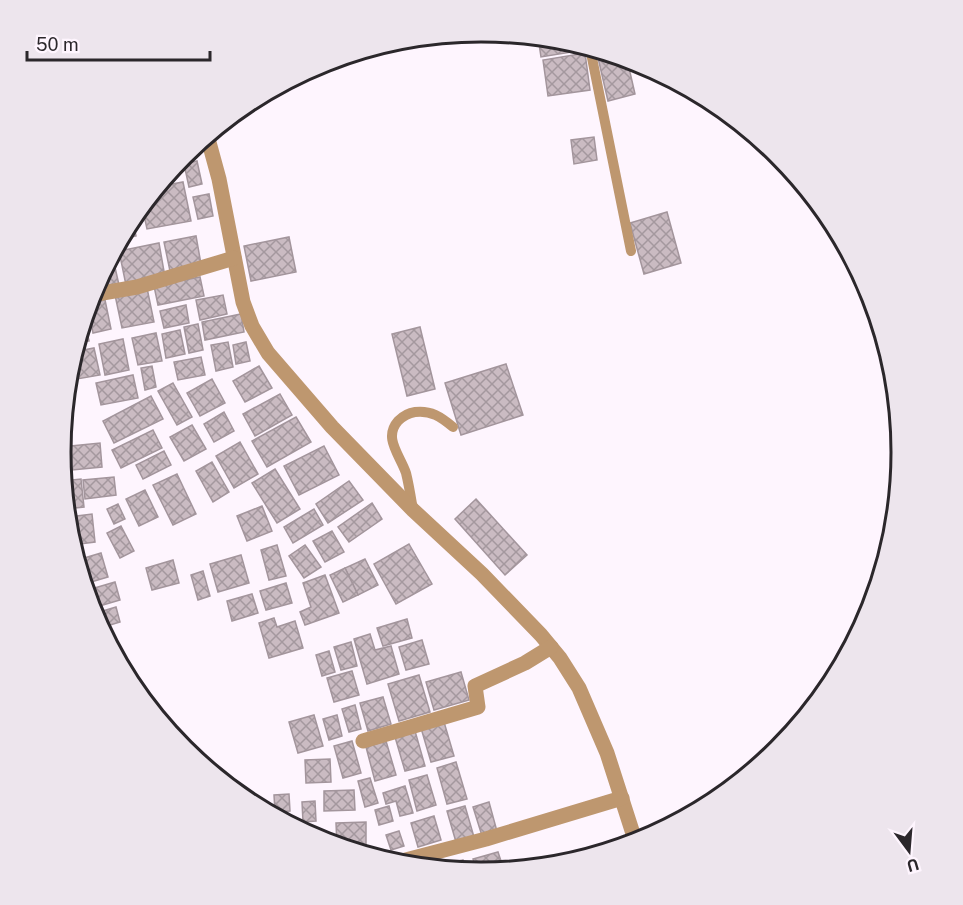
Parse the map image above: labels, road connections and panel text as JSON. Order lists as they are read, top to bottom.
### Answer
{
  "scale_bar": "50 m",
  "north": "bottom"
}
